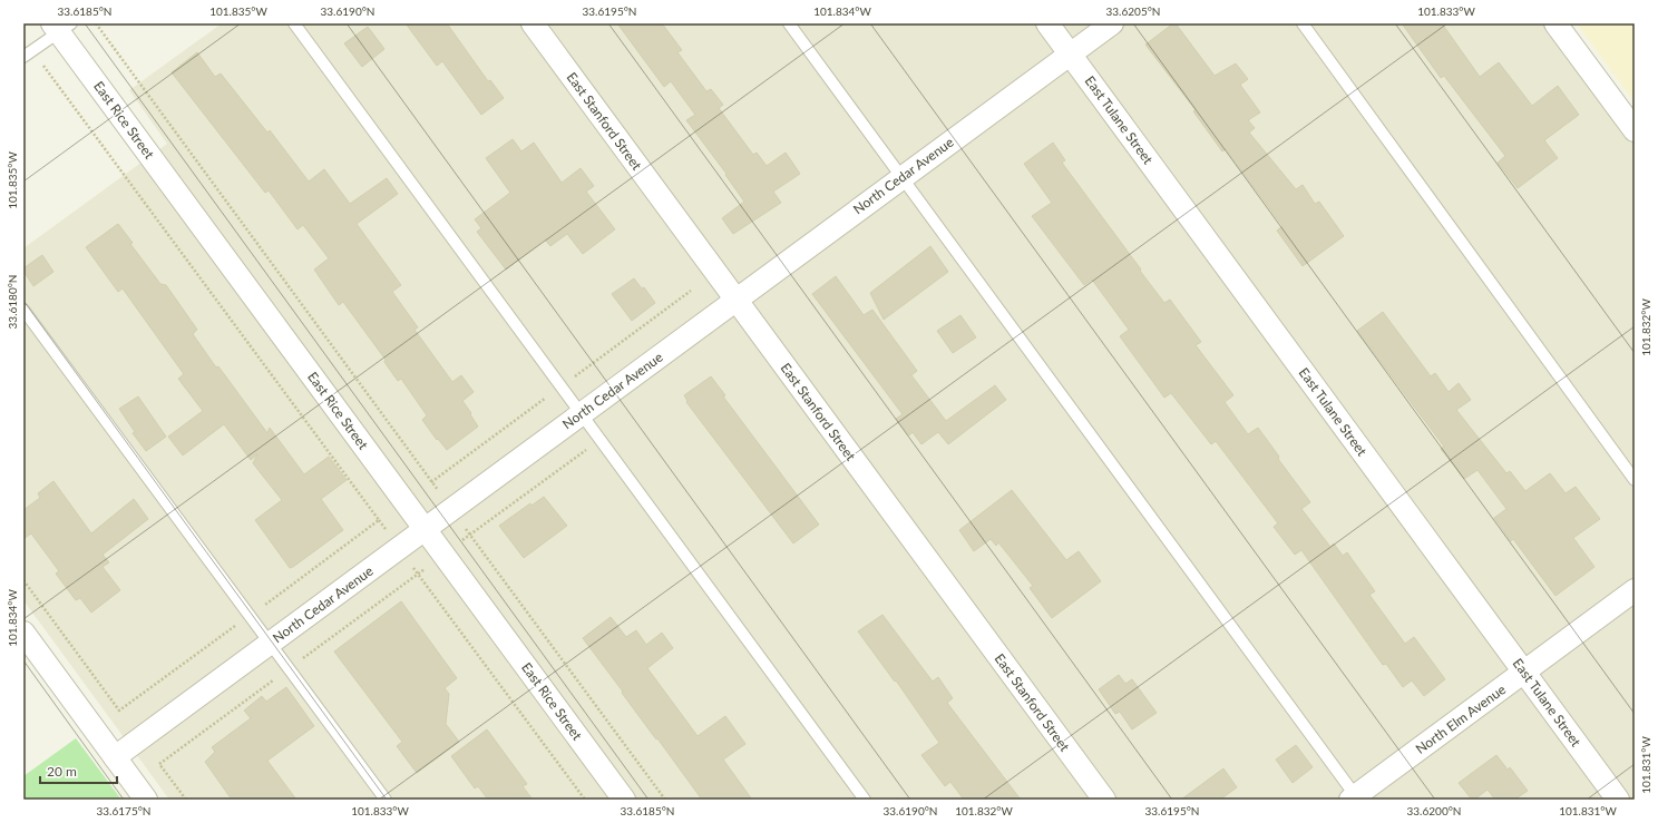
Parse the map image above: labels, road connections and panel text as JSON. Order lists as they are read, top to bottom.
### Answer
{
  "streets": {
    "street": [
      "East Rice Street",
      "East Tulane Street",
      "East Stanford Street",
      "North Cedar Avenue",
      "North Elm Avenue"
    ]
  },
  "crossings": [
    ["East Rice Street", "North Cedar Avenue"],
    ["East Tulane Street", "North Cedar Avenue"],
    ["East Tulane Street", "North Elm Avenue"],
    ["East Stanford Street", "North Cedar Avenue"]
  ],
  "scale_bar": "20 m",
  "coordinates": [
    "33.6185°N",
    "101.835°W",
    "33.6190°N",
    "33.6195°N",
    "101.834°W",
    "33.6205°N",
    "101.833°W",
    "33.6180°N",
    "101.832°W",
    "101.831°W",
    "33.6175°N",
    "33.6200°N"
  ]
}
